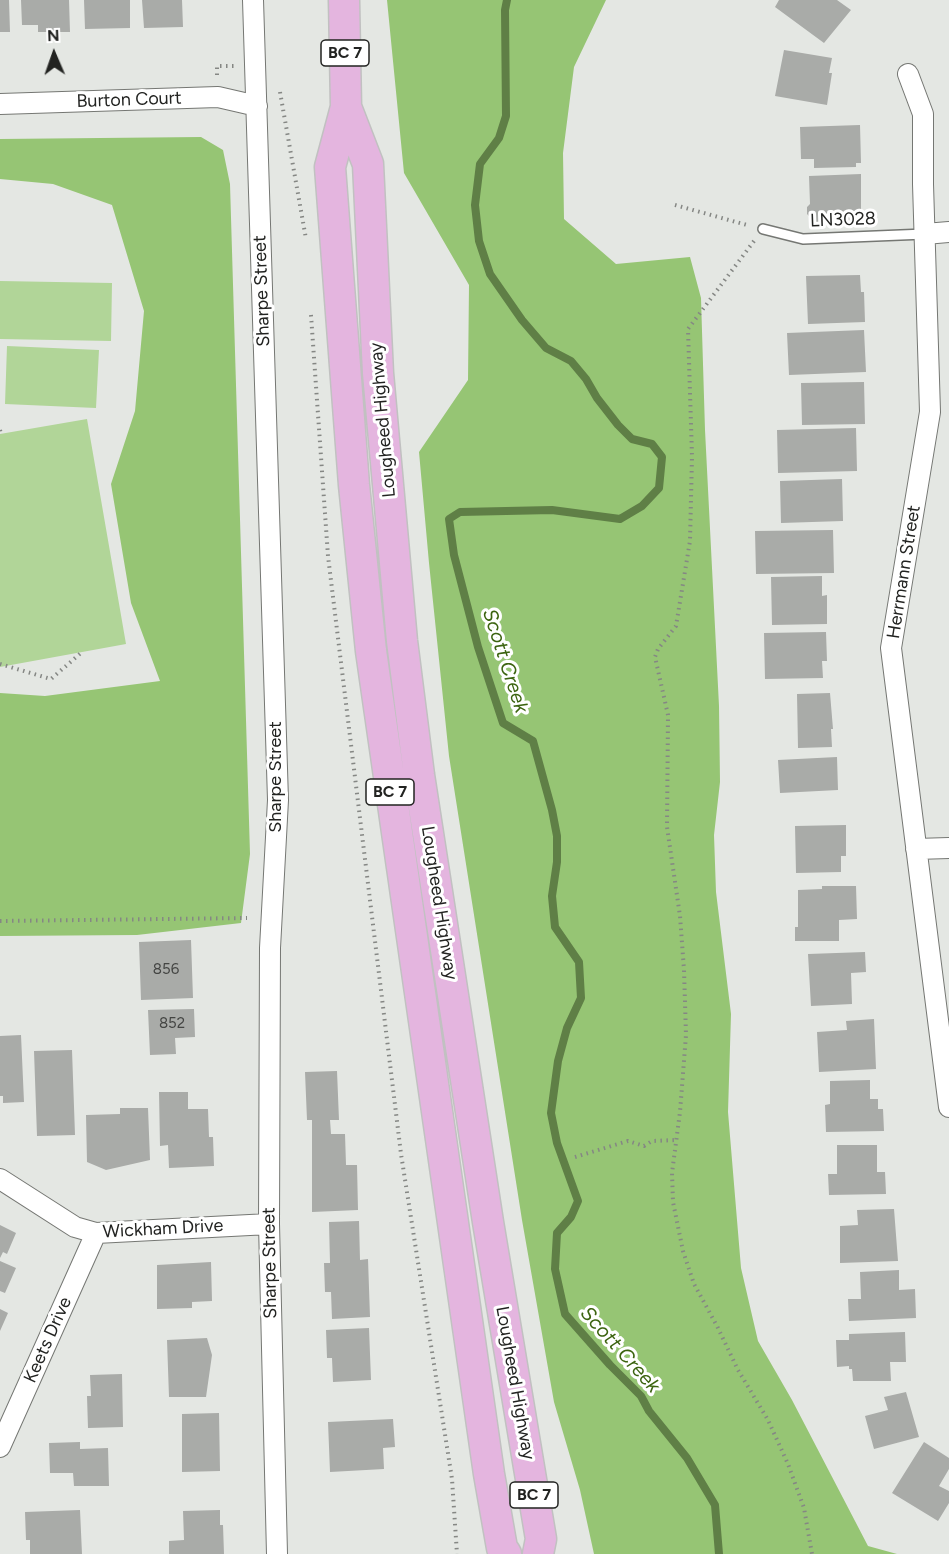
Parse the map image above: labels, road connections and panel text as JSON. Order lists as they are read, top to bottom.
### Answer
{
  "streets": {
    "main road": ["BC 7", "Lougheed Highway"],
    "street": [
      "Burton Court",
      "Sharpe Street",
      "Herrmann Street",
      "Wickham Drive",
      "Keets Drive"
    ],
    "lane": ["LN3028"]
  },
  "crossings": [
    ["Burton Court", "Sharpe Street"],
    ["LN3028", "Herrmann Street"],
    ["Sharpe Street", "Wickham Drive"],
    ["Wickham Drive", "Keets Drive"]
  ],
  "water": ["Scott Creek"],
  "house_numbers": ["856", "852"],
  "north": "top"
}
